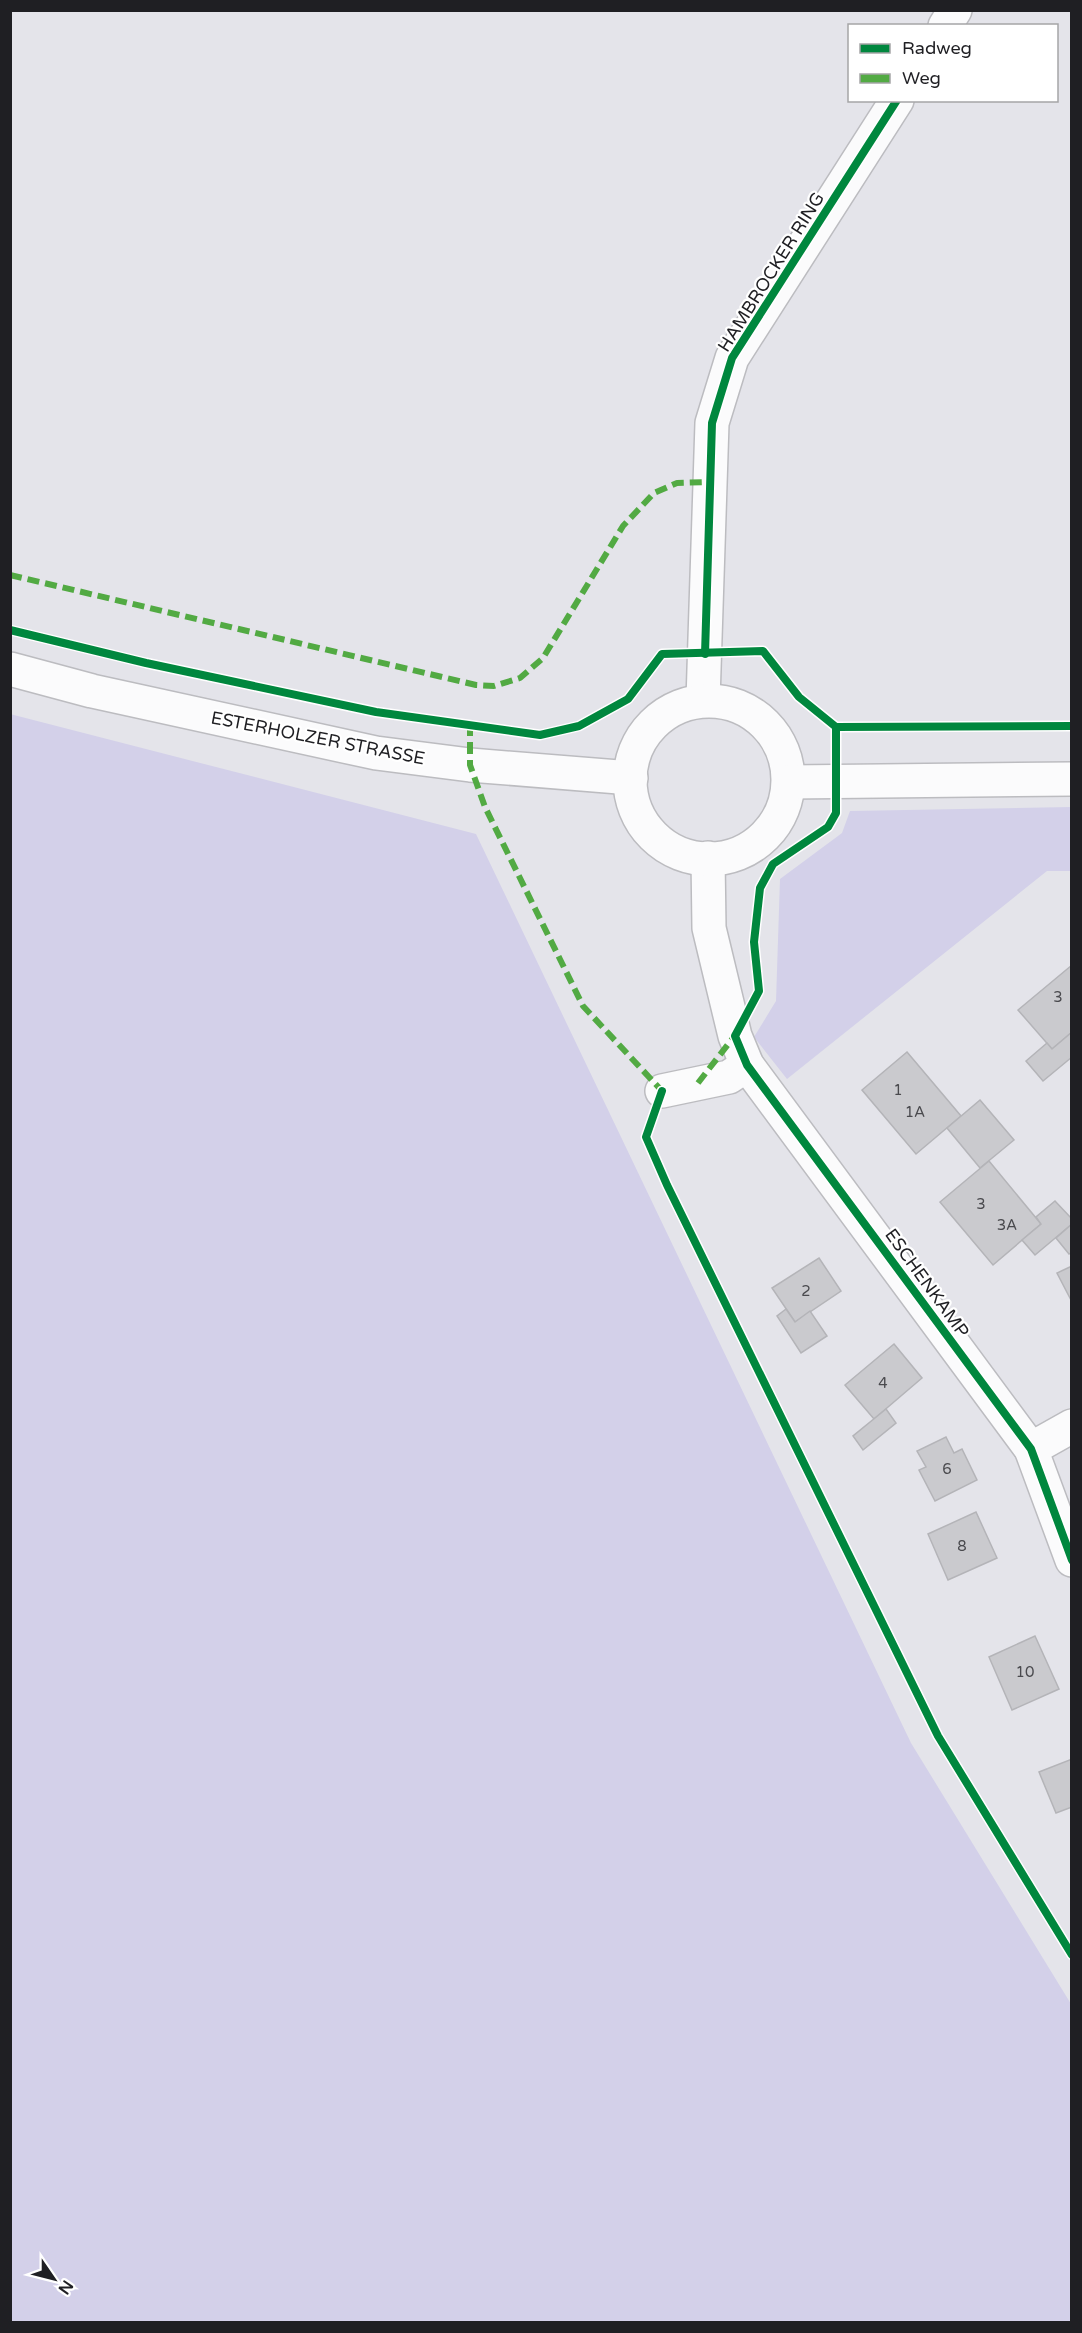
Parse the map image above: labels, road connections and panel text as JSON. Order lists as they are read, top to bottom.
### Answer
{
  "streets": {
    "street": ["HAMBROCKER RING", "ESTERHOLZER STRASSE", "ESCHENKAMP"]
  },
  "crossings": [
    ["HAMBROCKER RING", "ESTERHOLZER STRASSE"],
    ["HAMBROCKER RING", "ESCHENKAMP"],
    ["ESTERHOLZER STRASSE", "ESCHENKAMP"]
  ],
  "house_numbers": [
    "3",
    "1",
    "1A",
    "3",
    "3A",
    "2",
    "4",
    "6",
    "8",
    "10"
  ],
  "legend": ["Radweg", "Weg"],
  "north": "bottom right"
}
